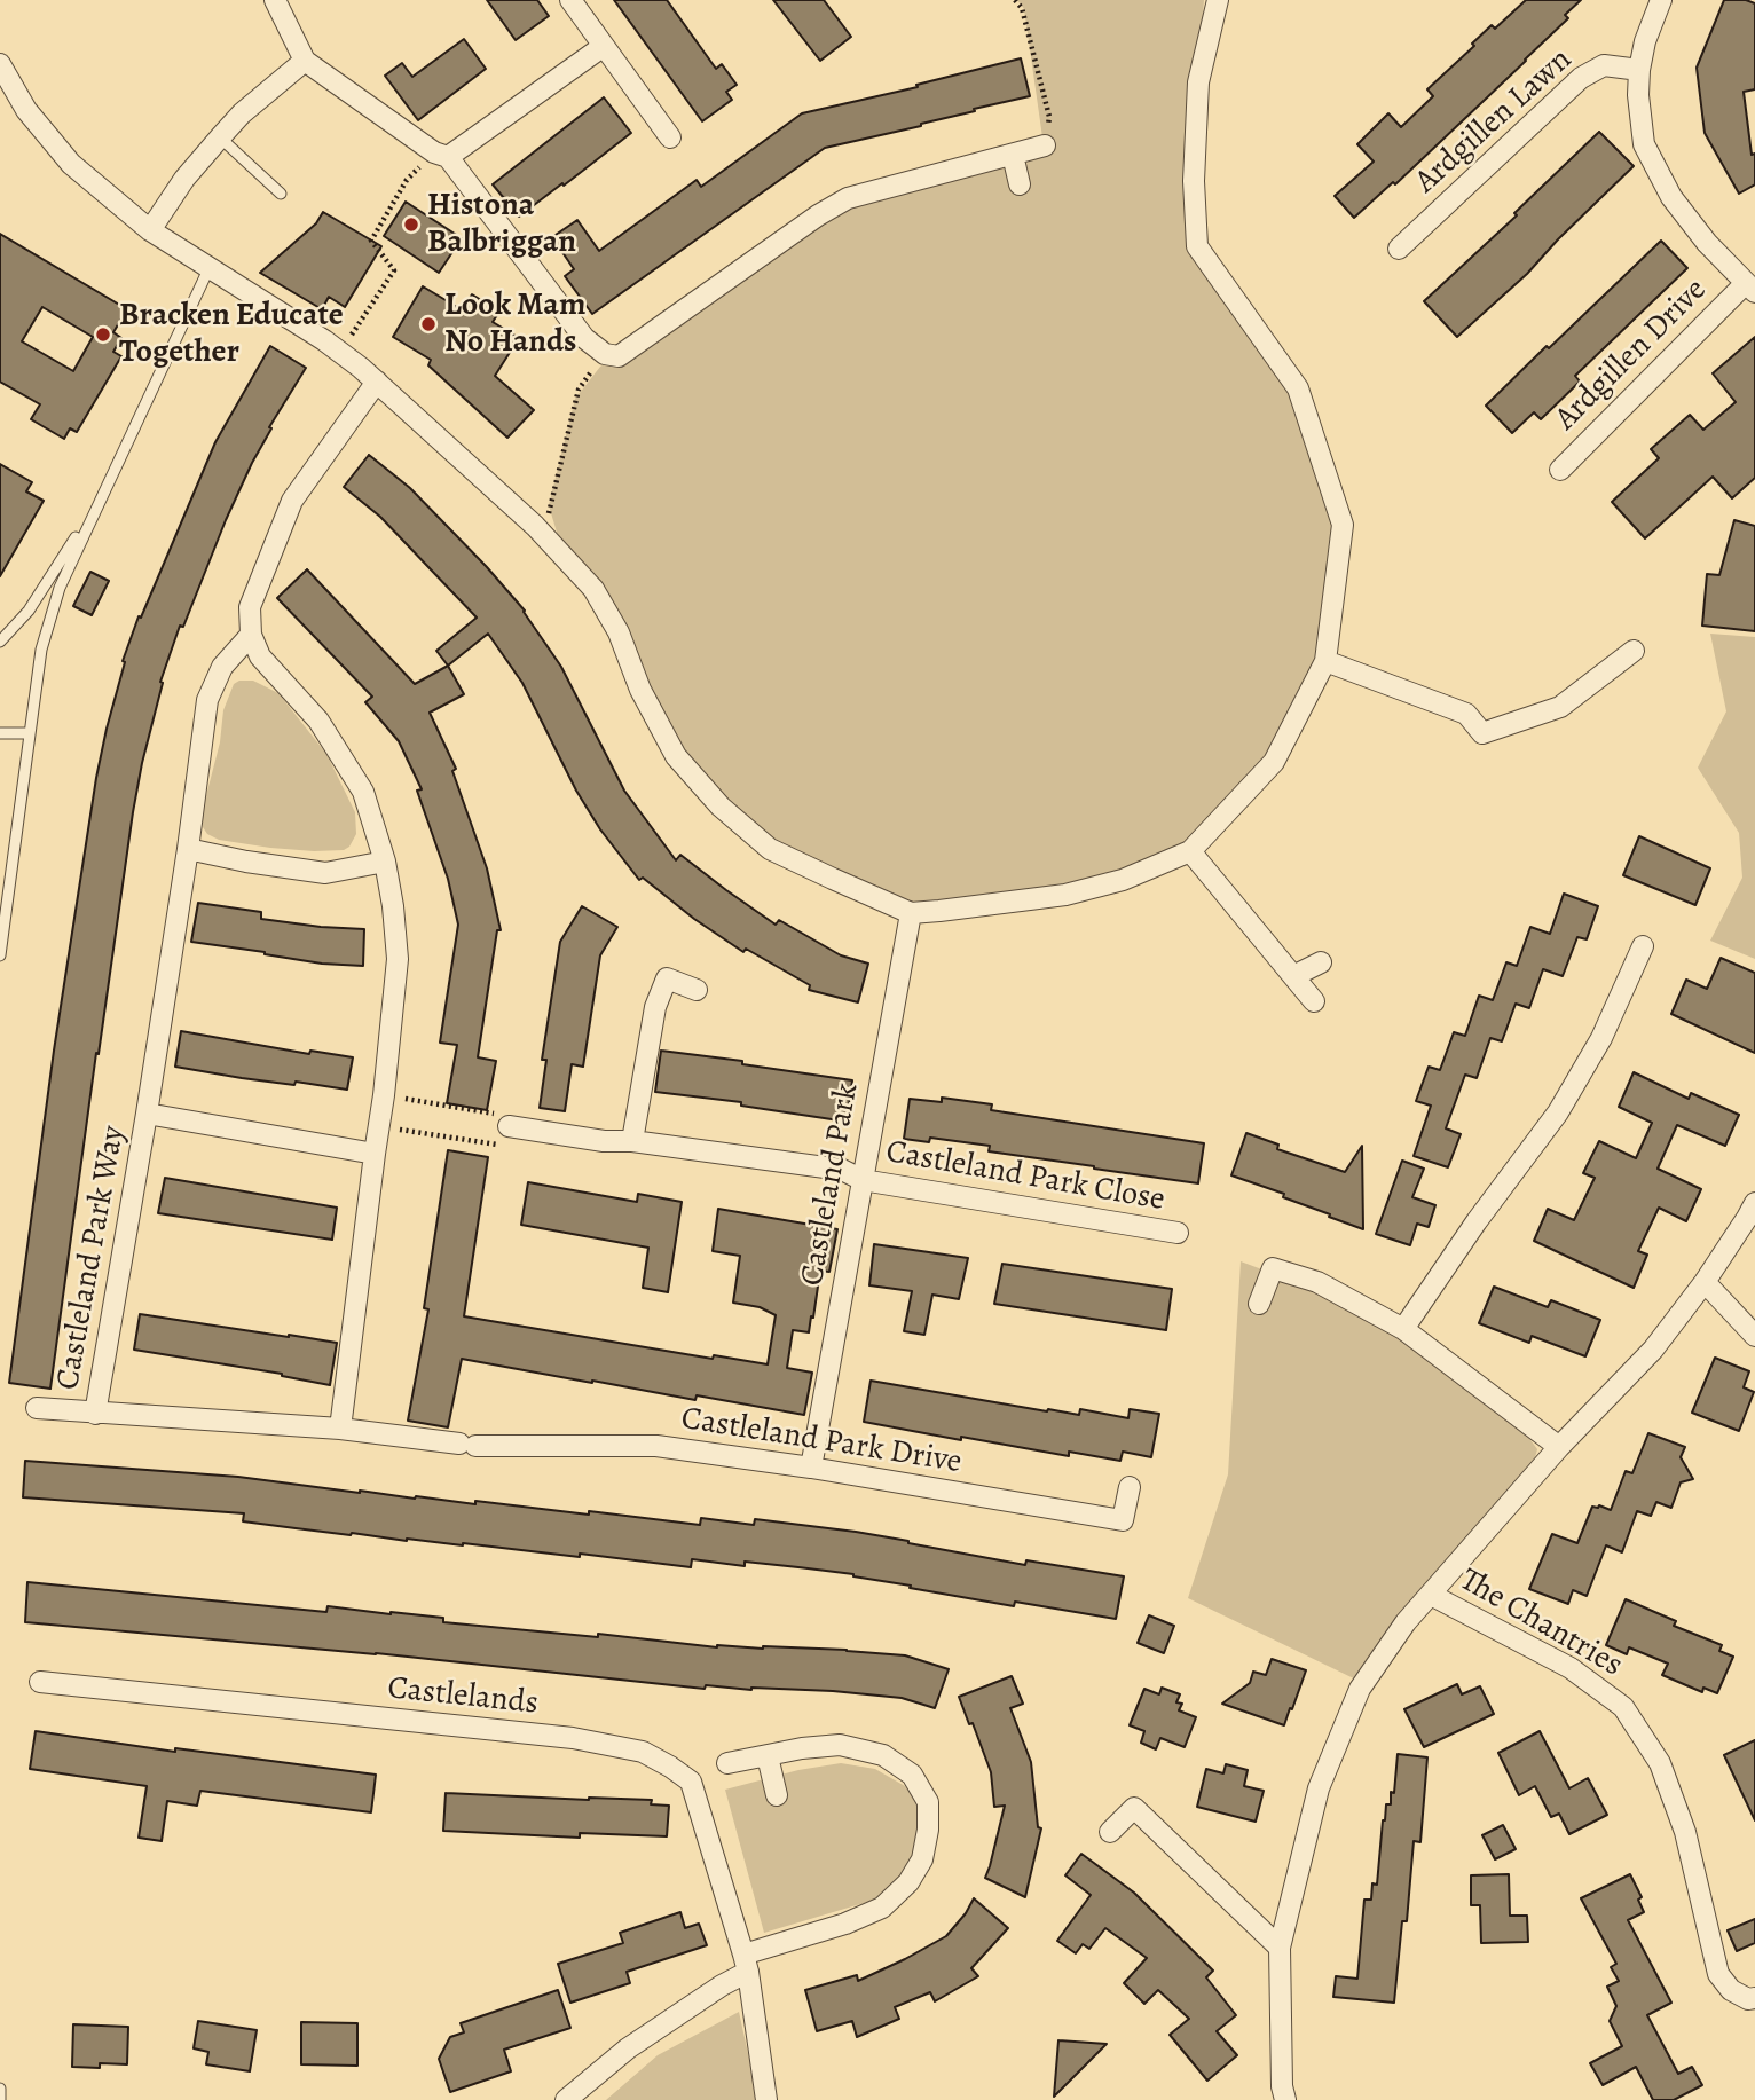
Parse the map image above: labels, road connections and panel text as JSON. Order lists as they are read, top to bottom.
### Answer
{
  "streets": {
    "street": [
      "Ardgillen Lawn",
      "Ardgillen Drive",
      "Castleland Park Close",
      "Castleland Park",
      "Castleland Park Way",
      "Castleland Park Drive",
      "The Chantries",
      "Castlelands"
    ]
  },
  "crossings": [
    ["Castleland Park Close", "Castleland Park"],
    ["Castleland Park", "Castleland Park Drive"],
    ["Castleland Park Way", "Castleland Park Drive"]
  ],
  "places": ["Histona Balbriggan", "Look Mam No Hands", "Bracken Educate Together"]
}
